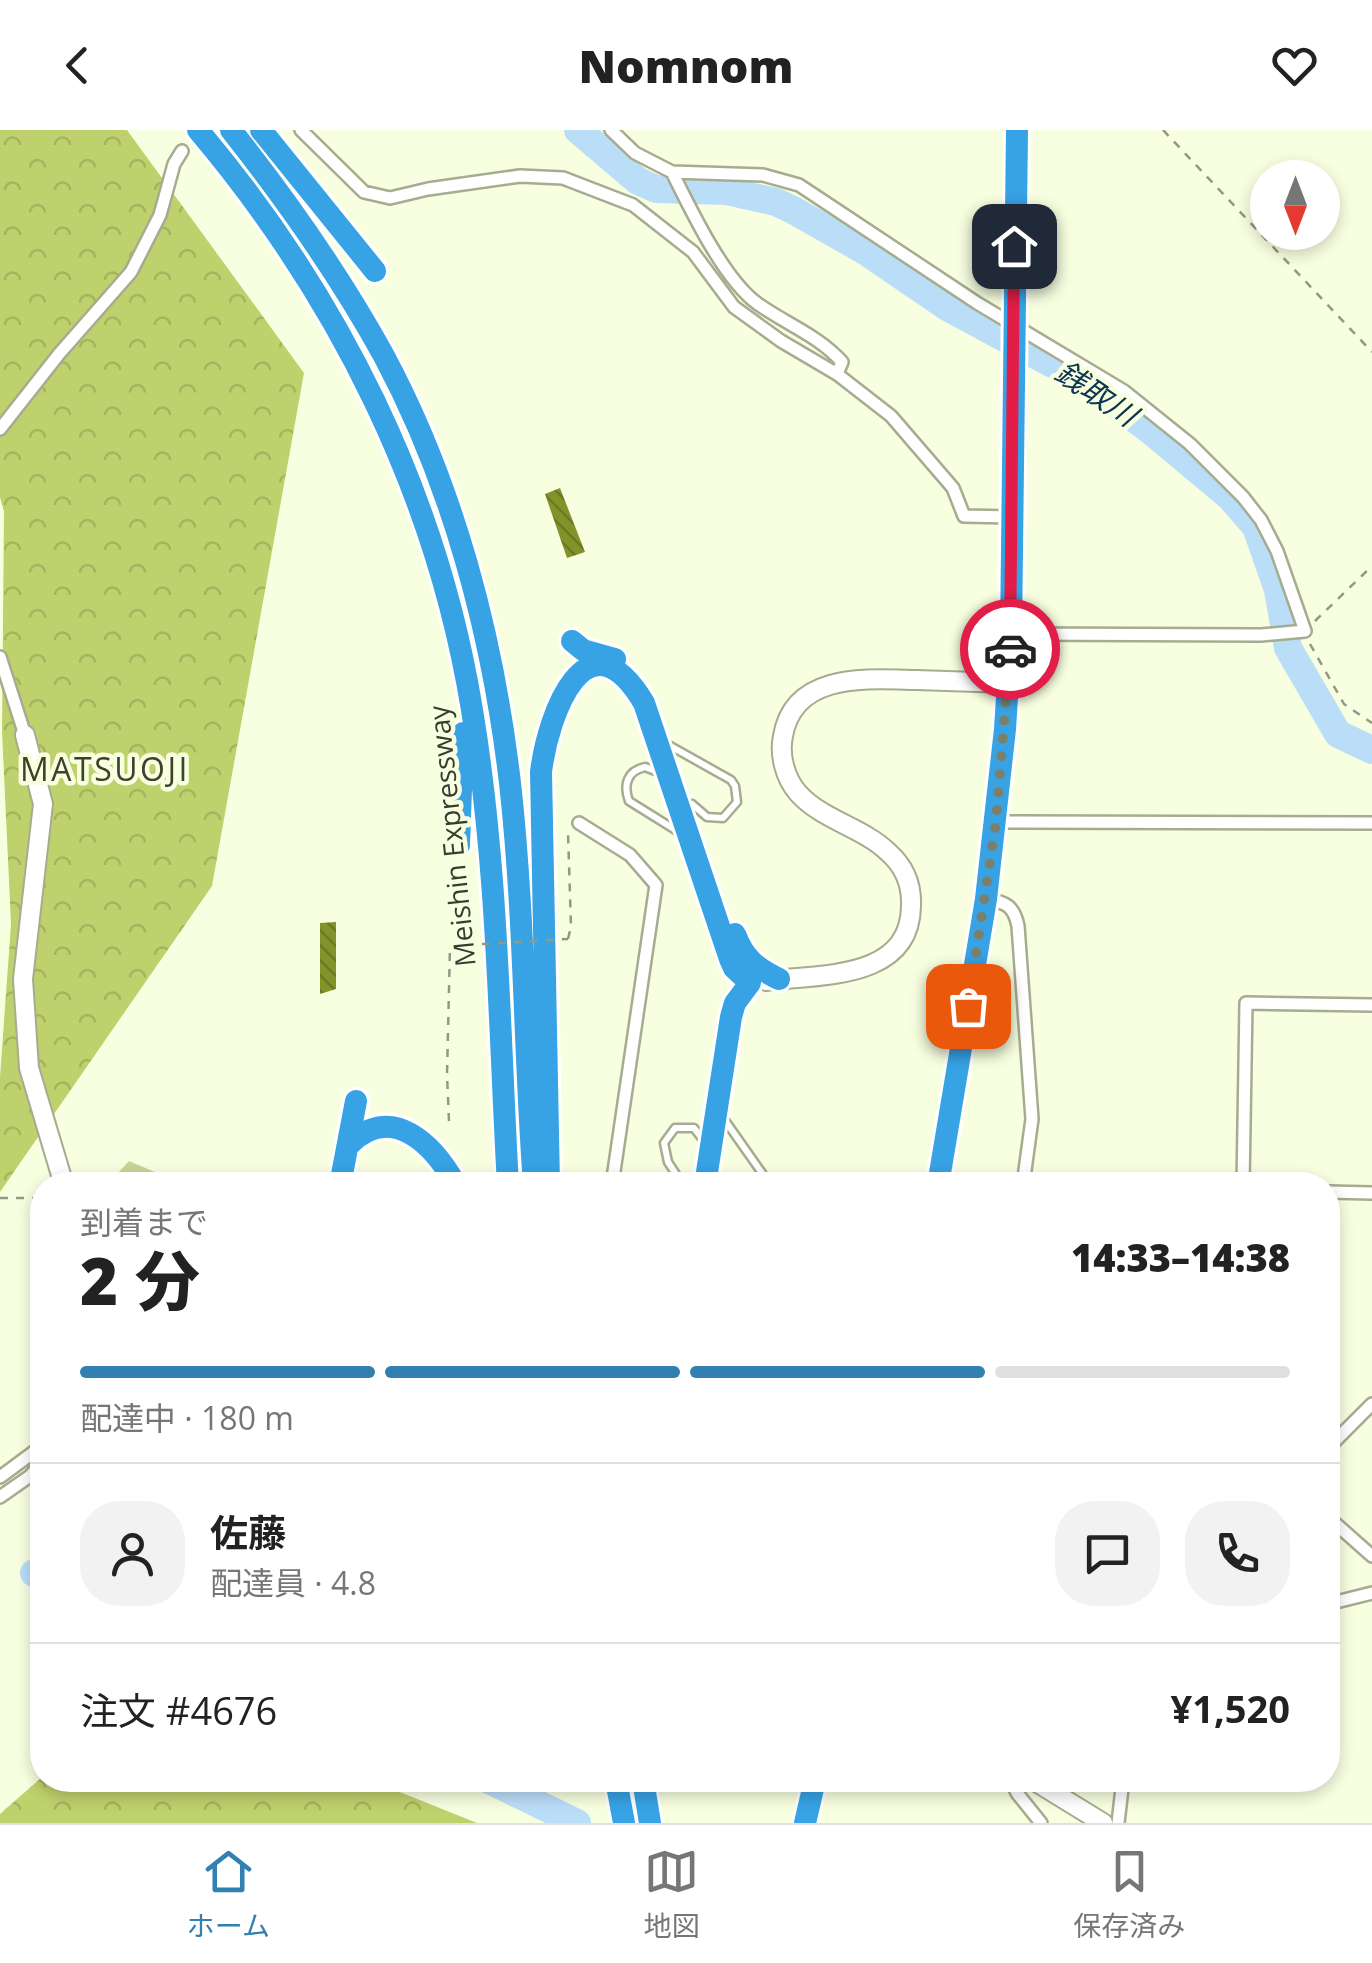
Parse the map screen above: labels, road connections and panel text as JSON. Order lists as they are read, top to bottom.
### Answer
{
  "streets": {
    "highway": ["Meishin Expressway"]
  },
  "districts": ["MATSUOJI"],
  "water": ["銭取川"],
  "north": "bottom",
  "page": {
    "header": "Nomnom",
    "heading": ["2 分", "到着まで", "14:33–14:38"],
    "panel": [
      "佐藤",
      "配達員 · 4.8",
      "注文 #4676",
      "¥1,520"
    ],
    "bar": "配達中 · 180 m",
    "tabs": ["ホーム", "地図", "保存済み"]
  }
}
